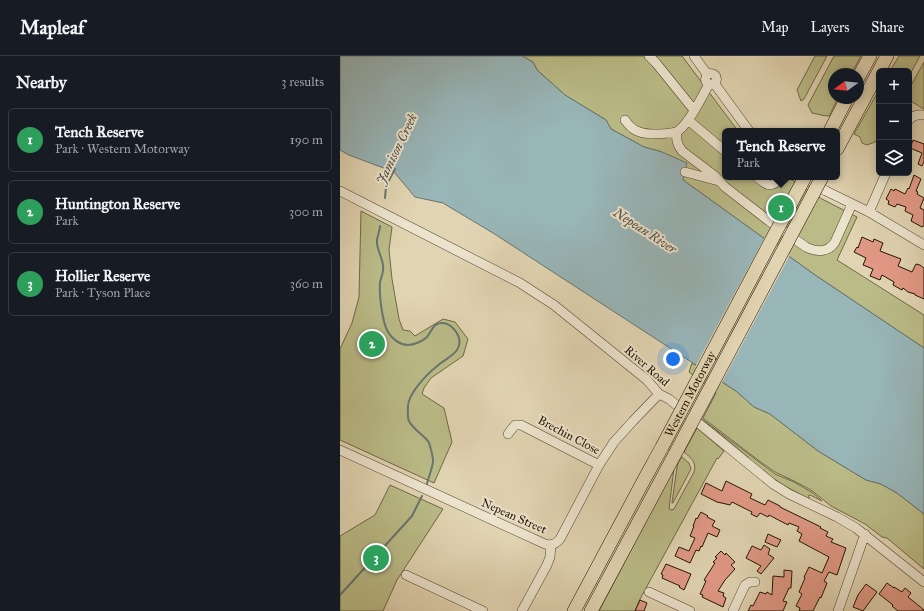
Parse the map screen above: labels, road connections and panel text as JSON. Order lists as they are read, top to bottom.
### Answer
{
  "streets": {
    "highway": ["Western Motorway"],
    "street": ["River Road", "Brechin Close", "Nepean Street"]
  },
  "crossings": [
    ["River Road", "Nepean Street"],
    ["Brechin Close", "Nepean Street"]
  ],
  "water": ["Jamison Creek", "Nepean River"],
  "north": "left",
  "page": {
    "header": "Mapleaf",
    "nav": ["Map", "Layers", "Share"],
    "heading": ["Nearby", "3 results"],
    "map_buttons": ["+", "−"],
    "list": [
      {
        "mark": "1",
        "name": "Tench Reserve",
        "note": "Park · Western Motorway",
        "value": "190 m"
      },
      {
        "mark": "2",
        "name": "Huntington Reserve",
        "note": "Park",
        "value": "300 m"
      },
      {
        "mark": "3",
        "name": "Hollier Reserve",
        "note": "Park · Tyson Place",
        "value": "360 m"
      }
    ],
    "popup": ["Tench Reserve", "Park"],
    "pins": ["1", "2", "3"]
  }
}
